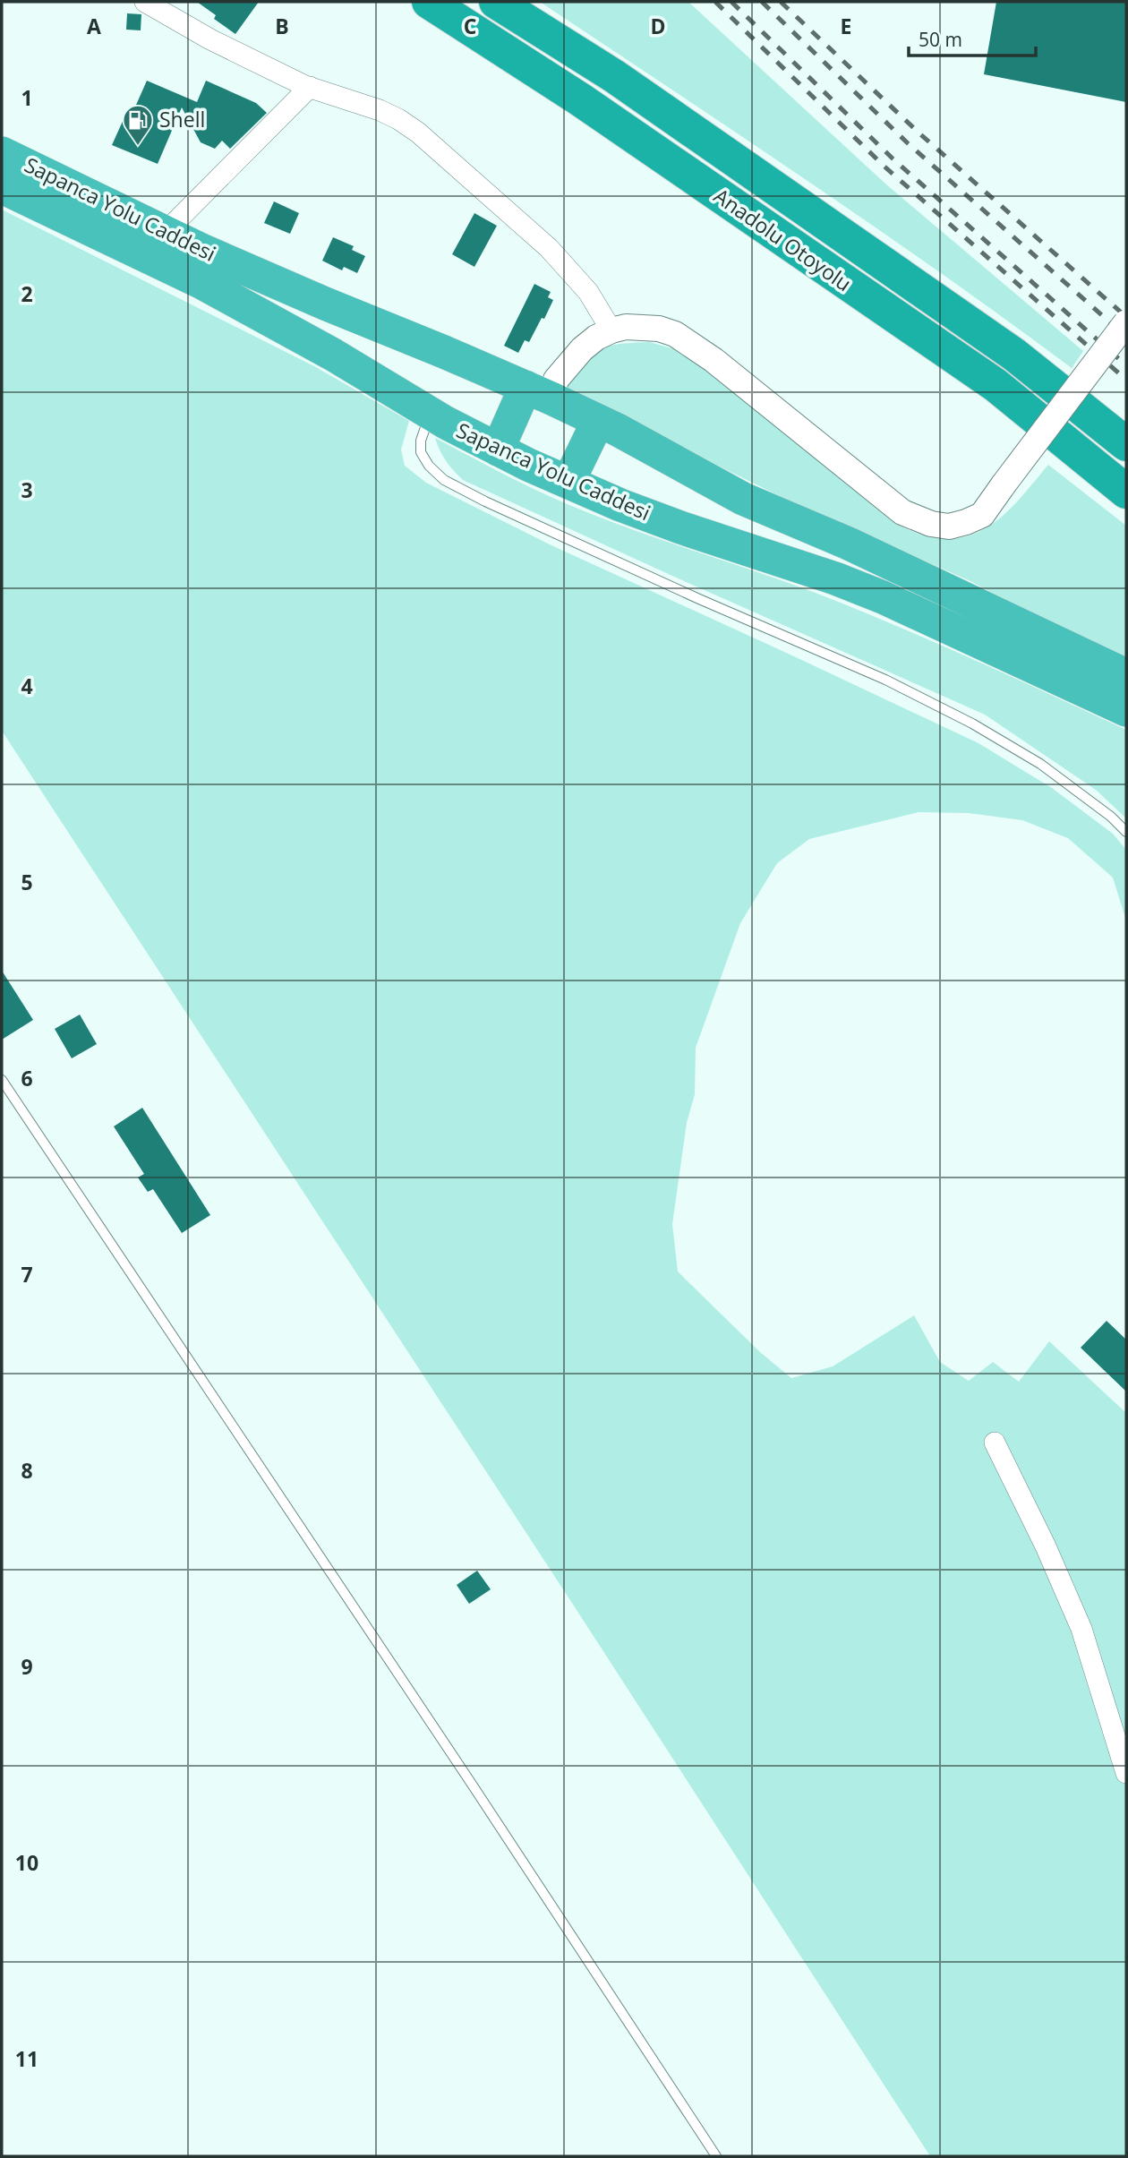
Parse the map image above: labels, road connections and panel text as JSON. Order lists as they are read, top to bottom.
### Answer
{
  "streets": {
    "highway": ["Sapanca Yolu Caddesi", "Anadolu Otoyolu"]
  },
  "places": {
    "fuel station": ["Shell"]
  },
  "scale_bar": "50 m",
  "grid": {
    "columns": [
      "A",
      "B",
      "C",
      "D",
      "E"
    ],
    "rows": [
      "1",
      "2",
      "3",
      "4",
      "5",
      "6",
      "7",
      "8",
      "9",
      "10",
      "11"
    ]
  }
}
